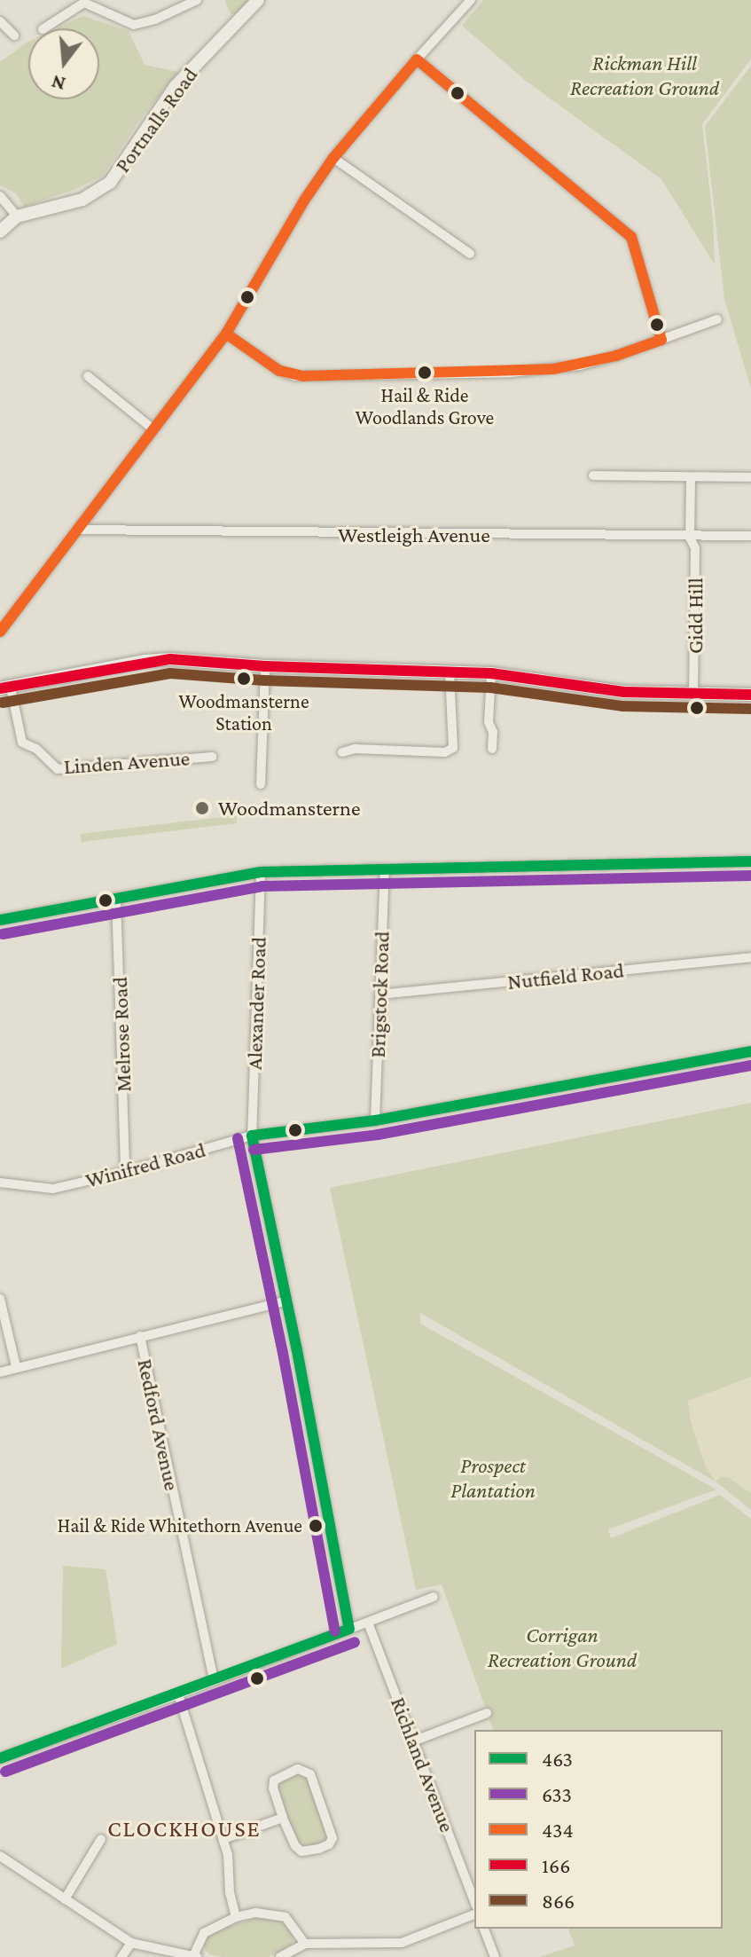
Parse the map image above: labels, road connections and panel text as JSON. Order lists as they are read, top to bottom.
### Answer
{
  "streets": {
    "main road": ["Portnalls Road"],
    "street": [
      "Westleigh Avenue",
      "Gidd Hill",
      "Linden Avenue",
      "Nutfield Road",
      "Brigstock Road",
      "Alexander Road",
      "Melrose Road",
      "Winifred Road",
      "Redford Avenue",
      "Richland Avenue"
    ]
  },
  "crossings": [
    ["Westleigh Avenue", "Gidd Hill"],
    ["Nutfield Road", "Brigstock Road"],
    ["Brigstock Road", "Winifred Road"],
    ["Alexander Road", "Winifred Road"],
    ["Melrose Road", "Winifred Road"]
  ],
  "districts": ["CLOCKHOUSE"],
  "parks": ["Rickman Hill Recreation Ground", "Prospect Plantation", "Corrigan Recreation Ground"],
  "places": [
    "Hail & Ride Woodlands Grove",
    "Woodmansterne Station",
    "Woodmansterne",
    "Hail & Ride Whitethorn Avenue"
  ],
  "lines": [
    "transit line 434",
    "transit line 166",
    "transit line 866",
    "transit line 463",
    "transit line 633"
  ],
  "legend": [
    "463",
    "633",
    "434",
    "166",
    "866"
  ],
  "north": "bottom"
}
